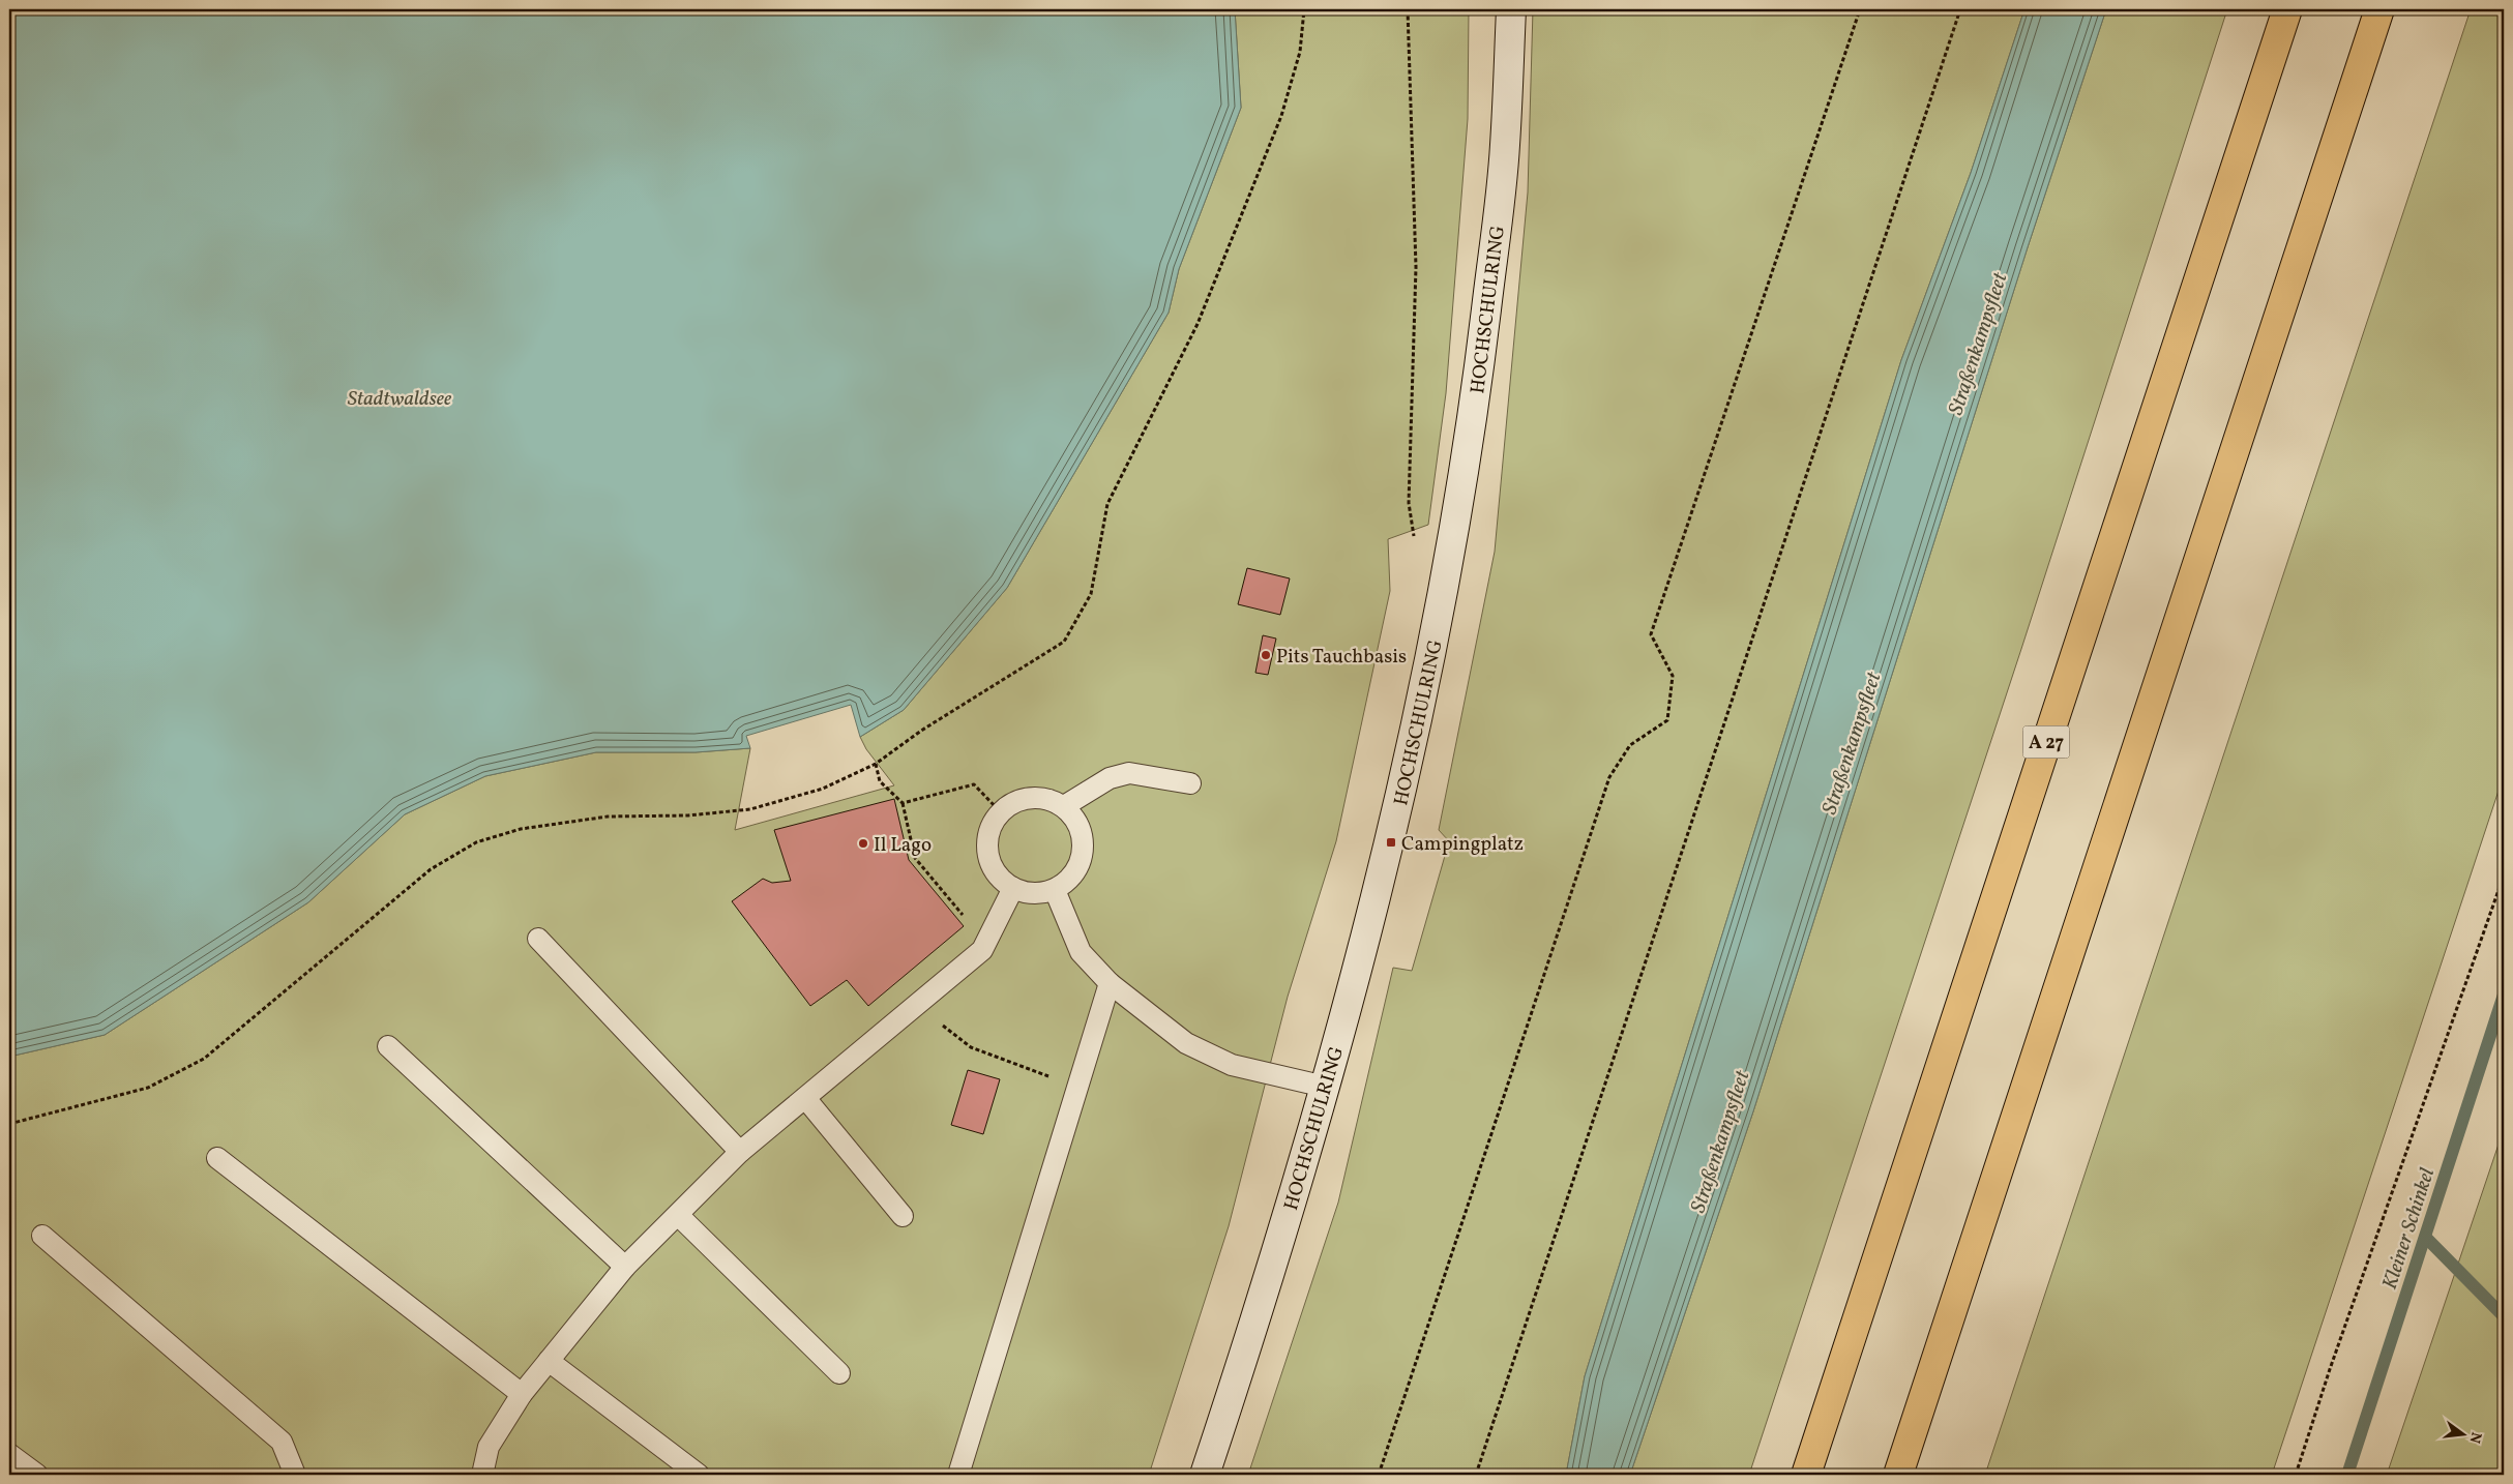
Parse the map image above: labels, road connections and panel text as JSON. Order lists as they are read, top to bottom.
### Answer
{
  "streets": {
    "highway": ["A 27"],
    "street": ["HOCHSCHULRING"]
  },
  "water": ["Straßenkampsfleet", "Stadtwaldsee", "Kleiner Schinkel"],
  "places": {
    "other": ["Pits Tauchbasis", "Il Lago"],
    "transit": ["Campingplatz"]
  },
  "north": "right"
}
